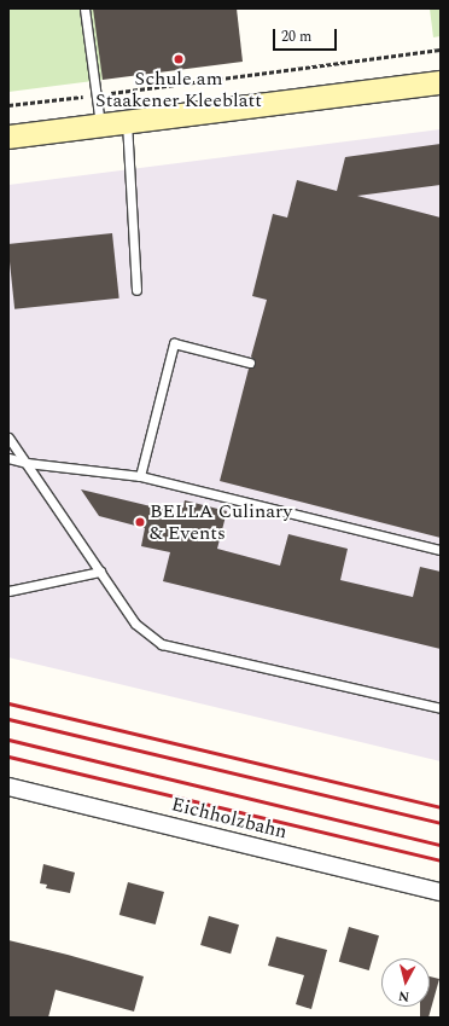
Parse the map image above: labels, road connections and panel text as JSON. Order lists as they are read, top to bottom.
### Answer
{
  "streets": {
    "street": ["Eichholzbahn"]
  },
  "places": ["Schule am Staakener Kleeblatt", "BELLA Culinary & Events"],
  "scale_bar": "20 m",
  "north": "bottom"
}
